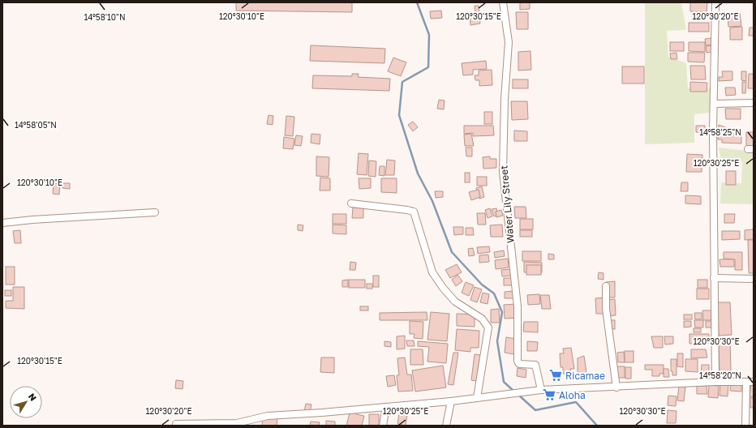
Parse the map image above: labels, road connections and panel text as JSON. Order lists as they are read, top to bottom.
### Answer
{
  "streets": {
    "street": ["Water Lily Street"]
  },
  "places": {
    "supermarket": ["Ricamae", "Aloha"]
  },
  "north": "top right",
  "coordinates": [
    "120°30'10\"E",
    "120°30'15\"E",
    "120°30'20\"E",
    "14°58'10\"N",
    "14°58'05\"N",
    "14°58'25\"N",
    "120°30'25\"E",
    "120°30'30\"E",
    "14°58'20\"N"
  ]
}
